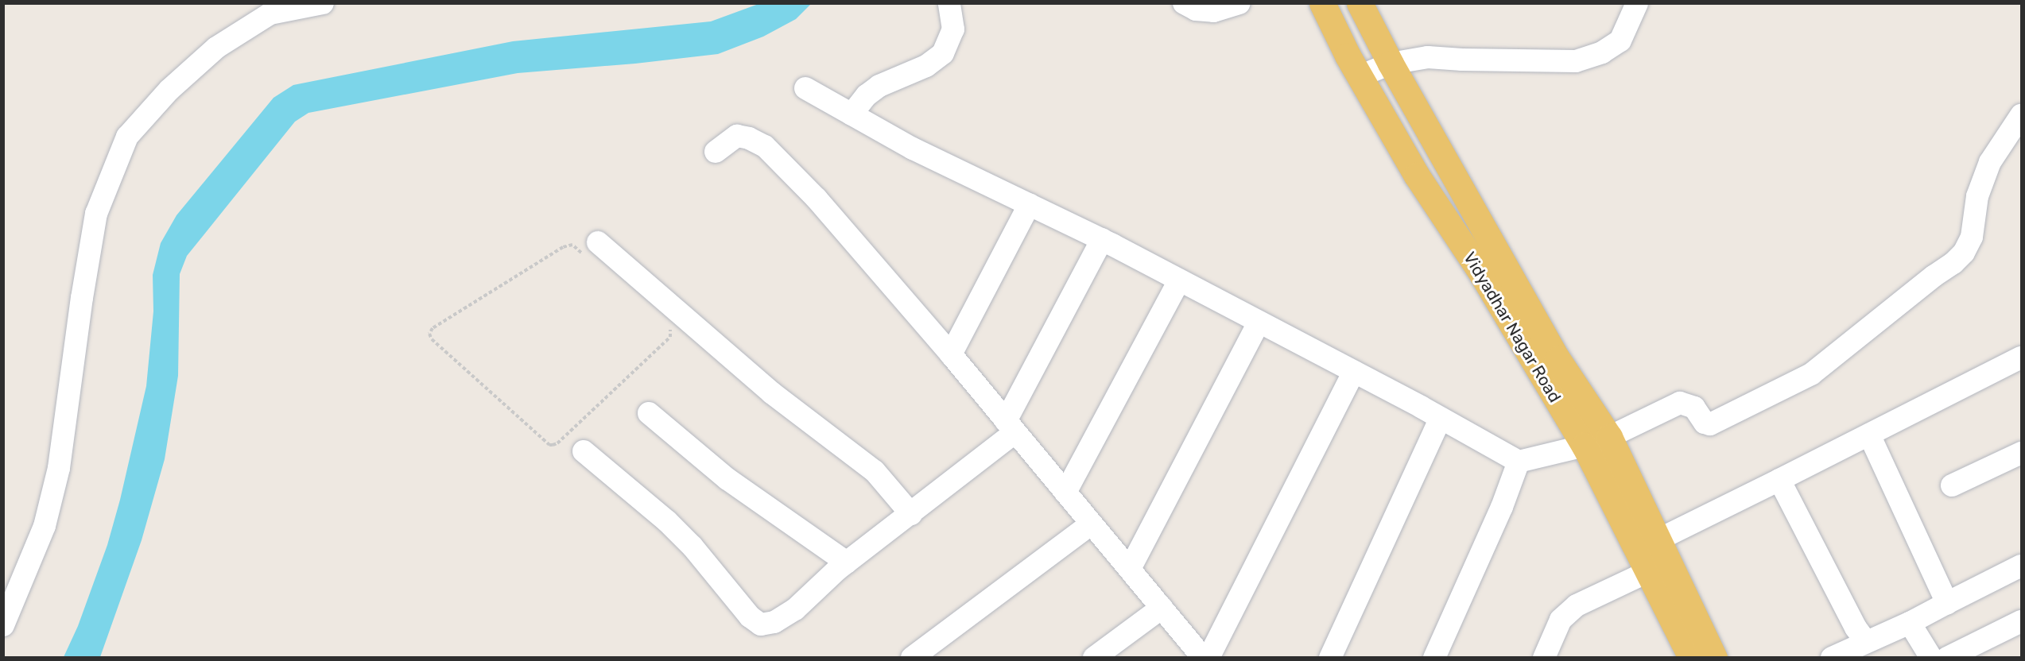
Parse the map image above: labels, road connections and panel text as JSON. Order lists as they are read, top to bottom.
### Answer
{
  "streets": {
    "main road": ["Vidyadhar Nagar Road"]
  }
}
